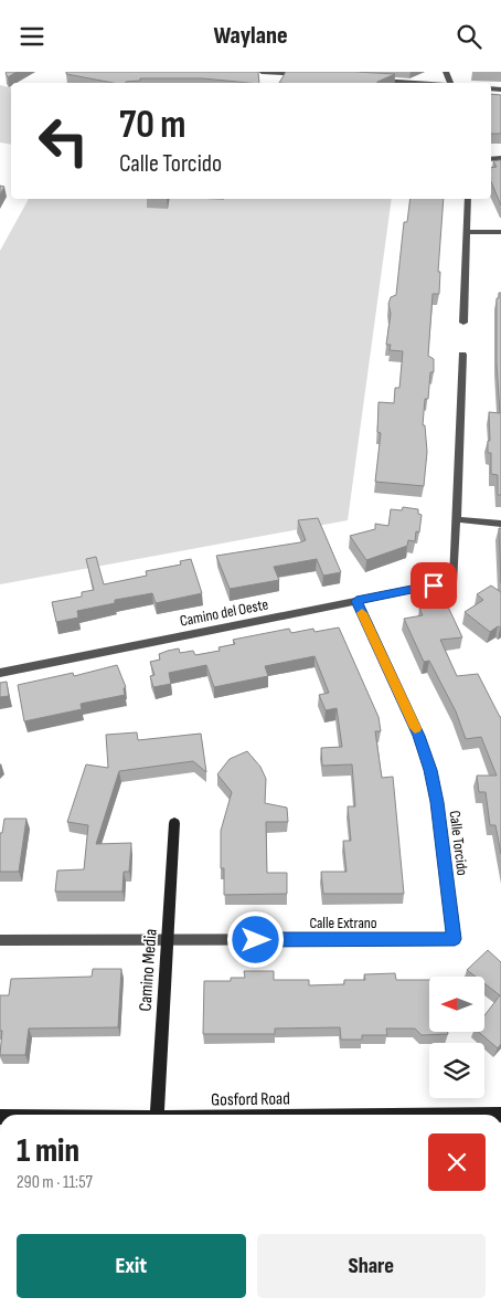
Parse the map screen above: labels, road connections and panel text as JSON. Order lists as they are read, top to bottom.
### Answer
{
  "streets": {
    "main road": ["Camino Media"],
    "street": ["Camino del Oeste", "Calle Torcido", "Calle Extrano"]
  },
  "crossings": [
    ["Camino del Oeste", "Calle Torcido"],
    ["Calle Torcido", "Calle Extrano"],
    ["Calle Extrano", "Camino Media"]
  ],
  "north": "left",
  "page": {
    "header": "Waylane",
    "turn": ["70 m", "Calle Torcido"],
    "heading": ["1 min", "290 m · 11:57"],
    "buttons": ["Exit", "Share"]
  }
}
